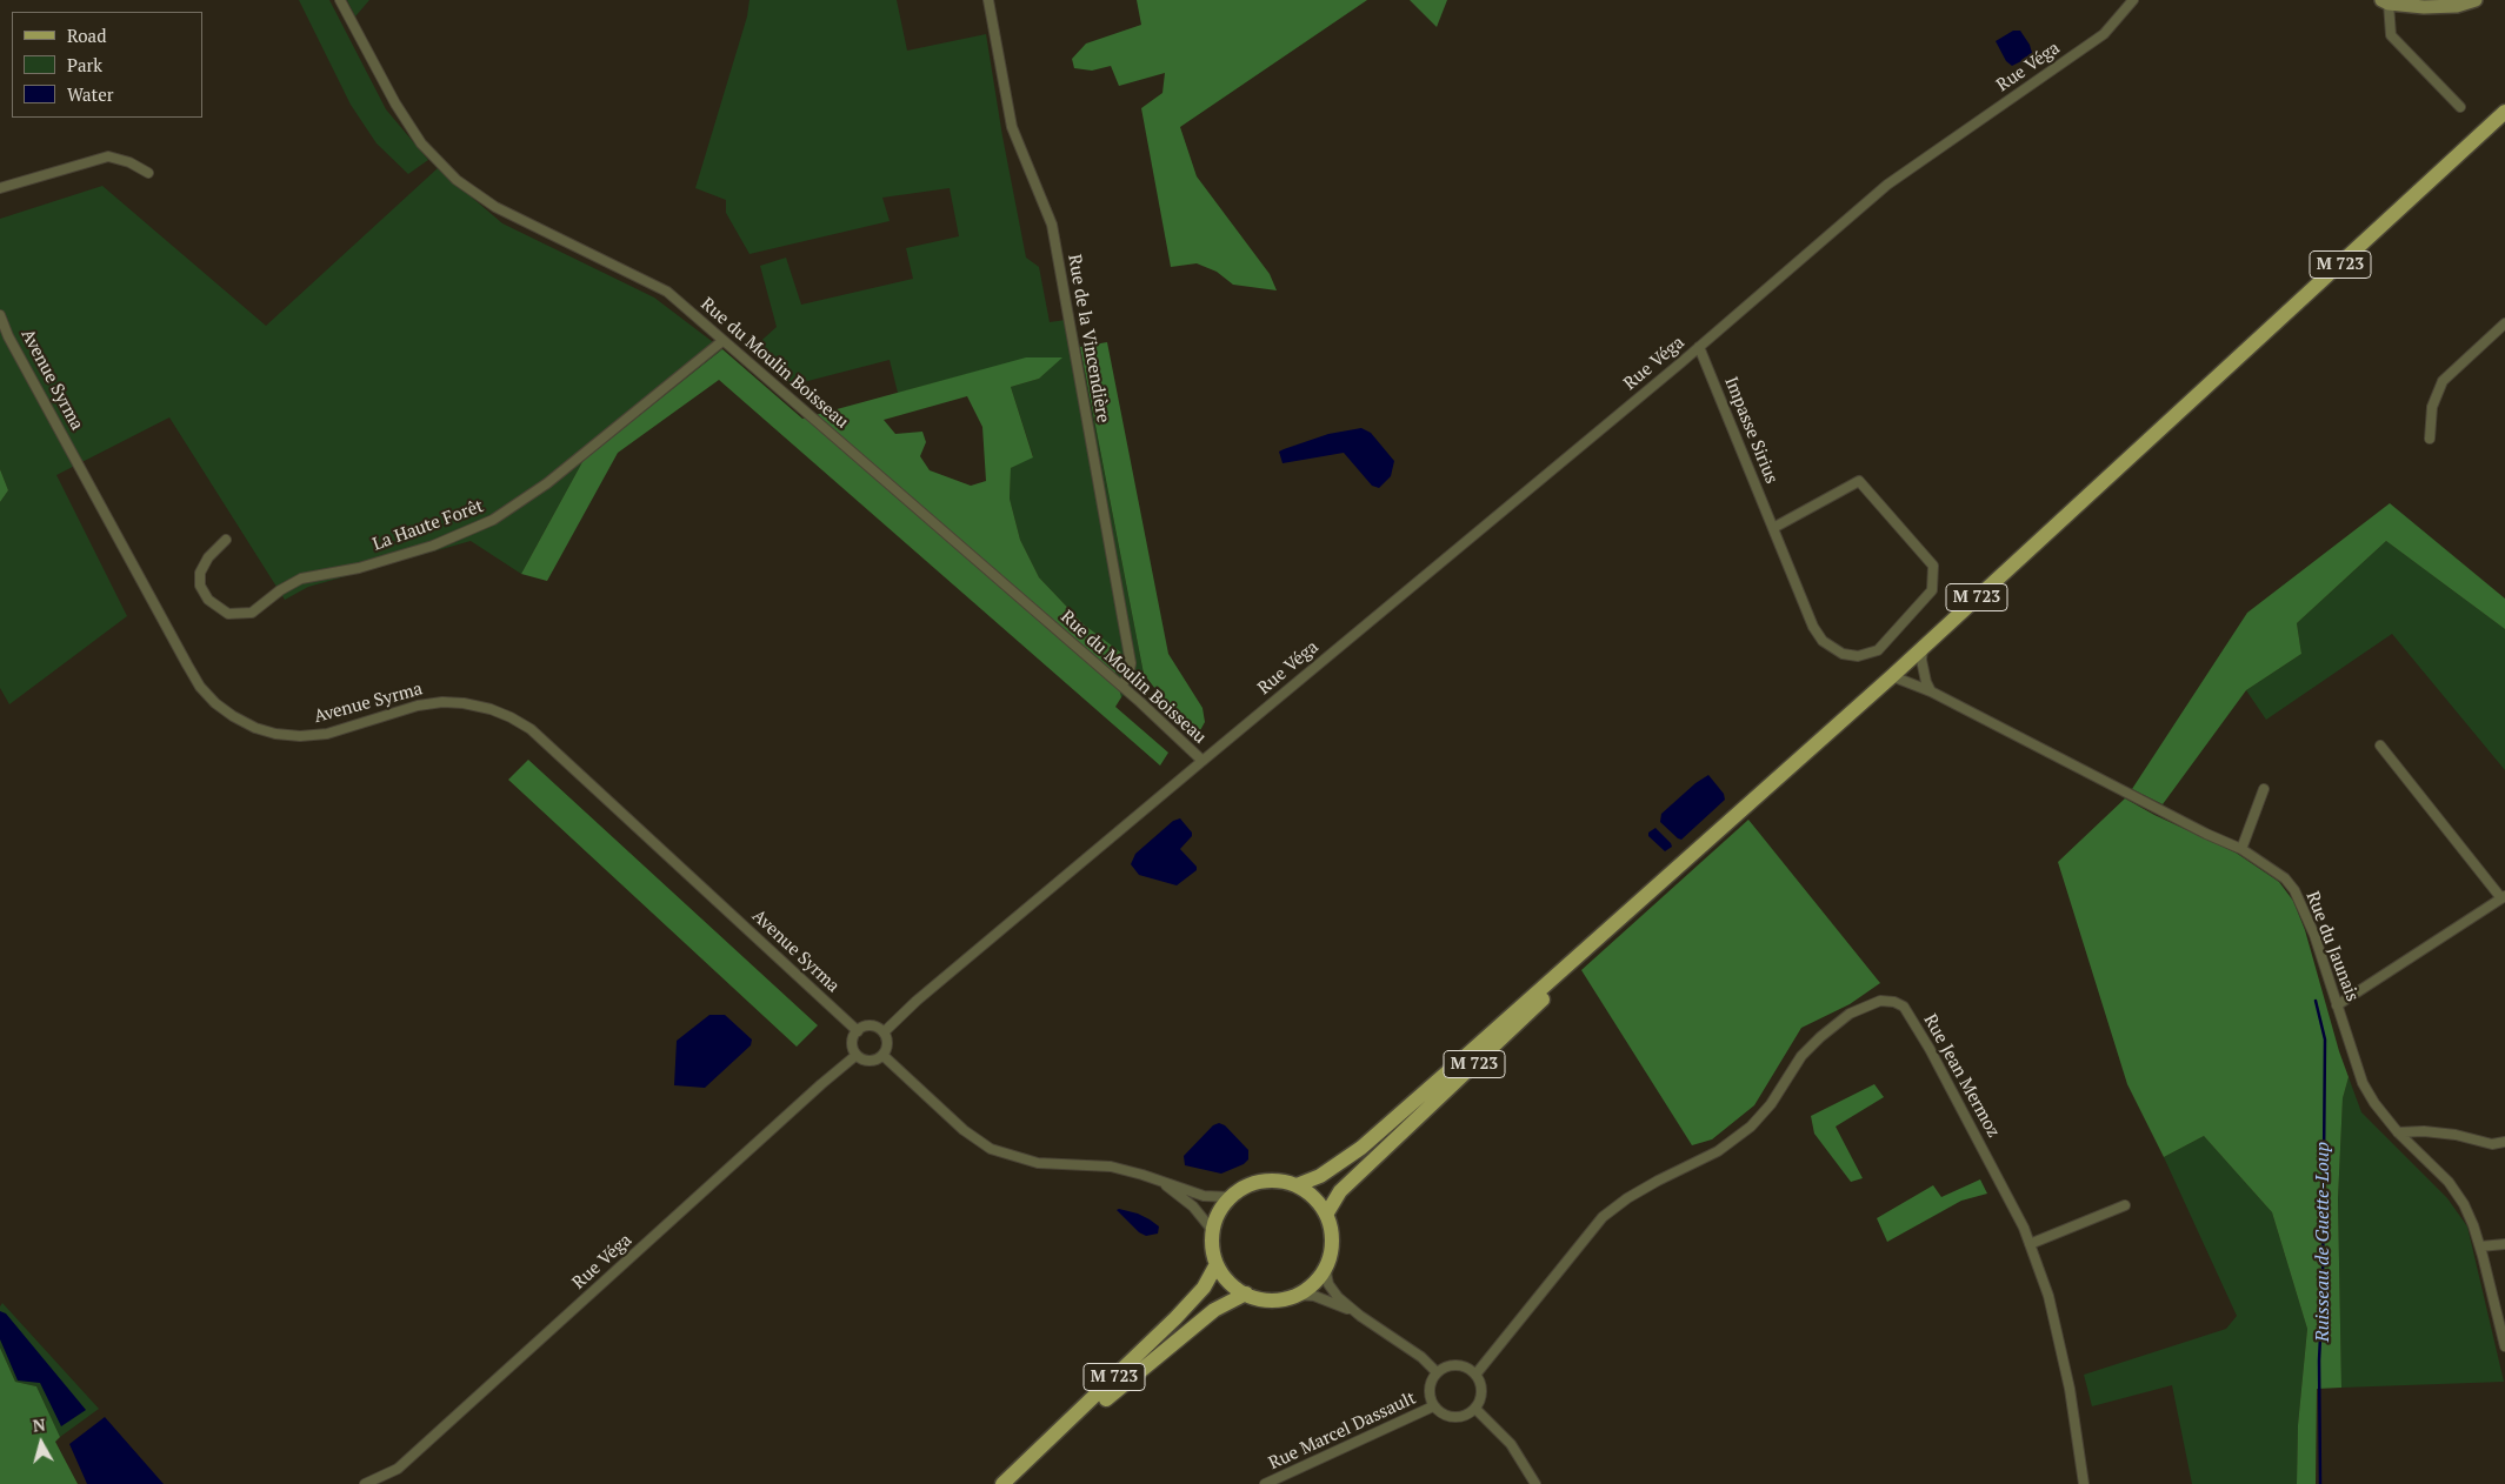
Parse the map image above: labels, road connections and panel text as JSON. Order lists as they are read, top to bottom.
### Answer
{
  "streets": {
    "main road": ["M 723"],
    "street": [
      "Rue Véga",
      "Rue de la Vincendière",
      "Rue du Moulin Boisseau",
      "Avenue Syrma",
      "Impasse Sirius",
      "La Haute Forêt",
      "Rue du Jaunais",
      "Rue Jean Mermoz",
      "Rue Marcel Dassault"
    ]
  },
  "crossings": [
    ["Rue Véga", "Rue du Moulin Boisseau"],
    ["Rue Véga", "Avenue Syrma"],
    ["Rue Véga", "Impasse Sirius"],
    ["M 723", "Rue du Jaunais"],
    ["Rue de la Vincendière", "Rue du Moulin Boisseau"],
    ["Rue du Moulin Boisseau", "La Haute Forêt"],
    ["Rue Jean Mermoz", "Rue Marcel Dassault"]
  ],
  "water": ["Ruisseau de Guette-Loup"],
  "legend": ["Road", "Park", "Water"],
  "north": "top"
}
